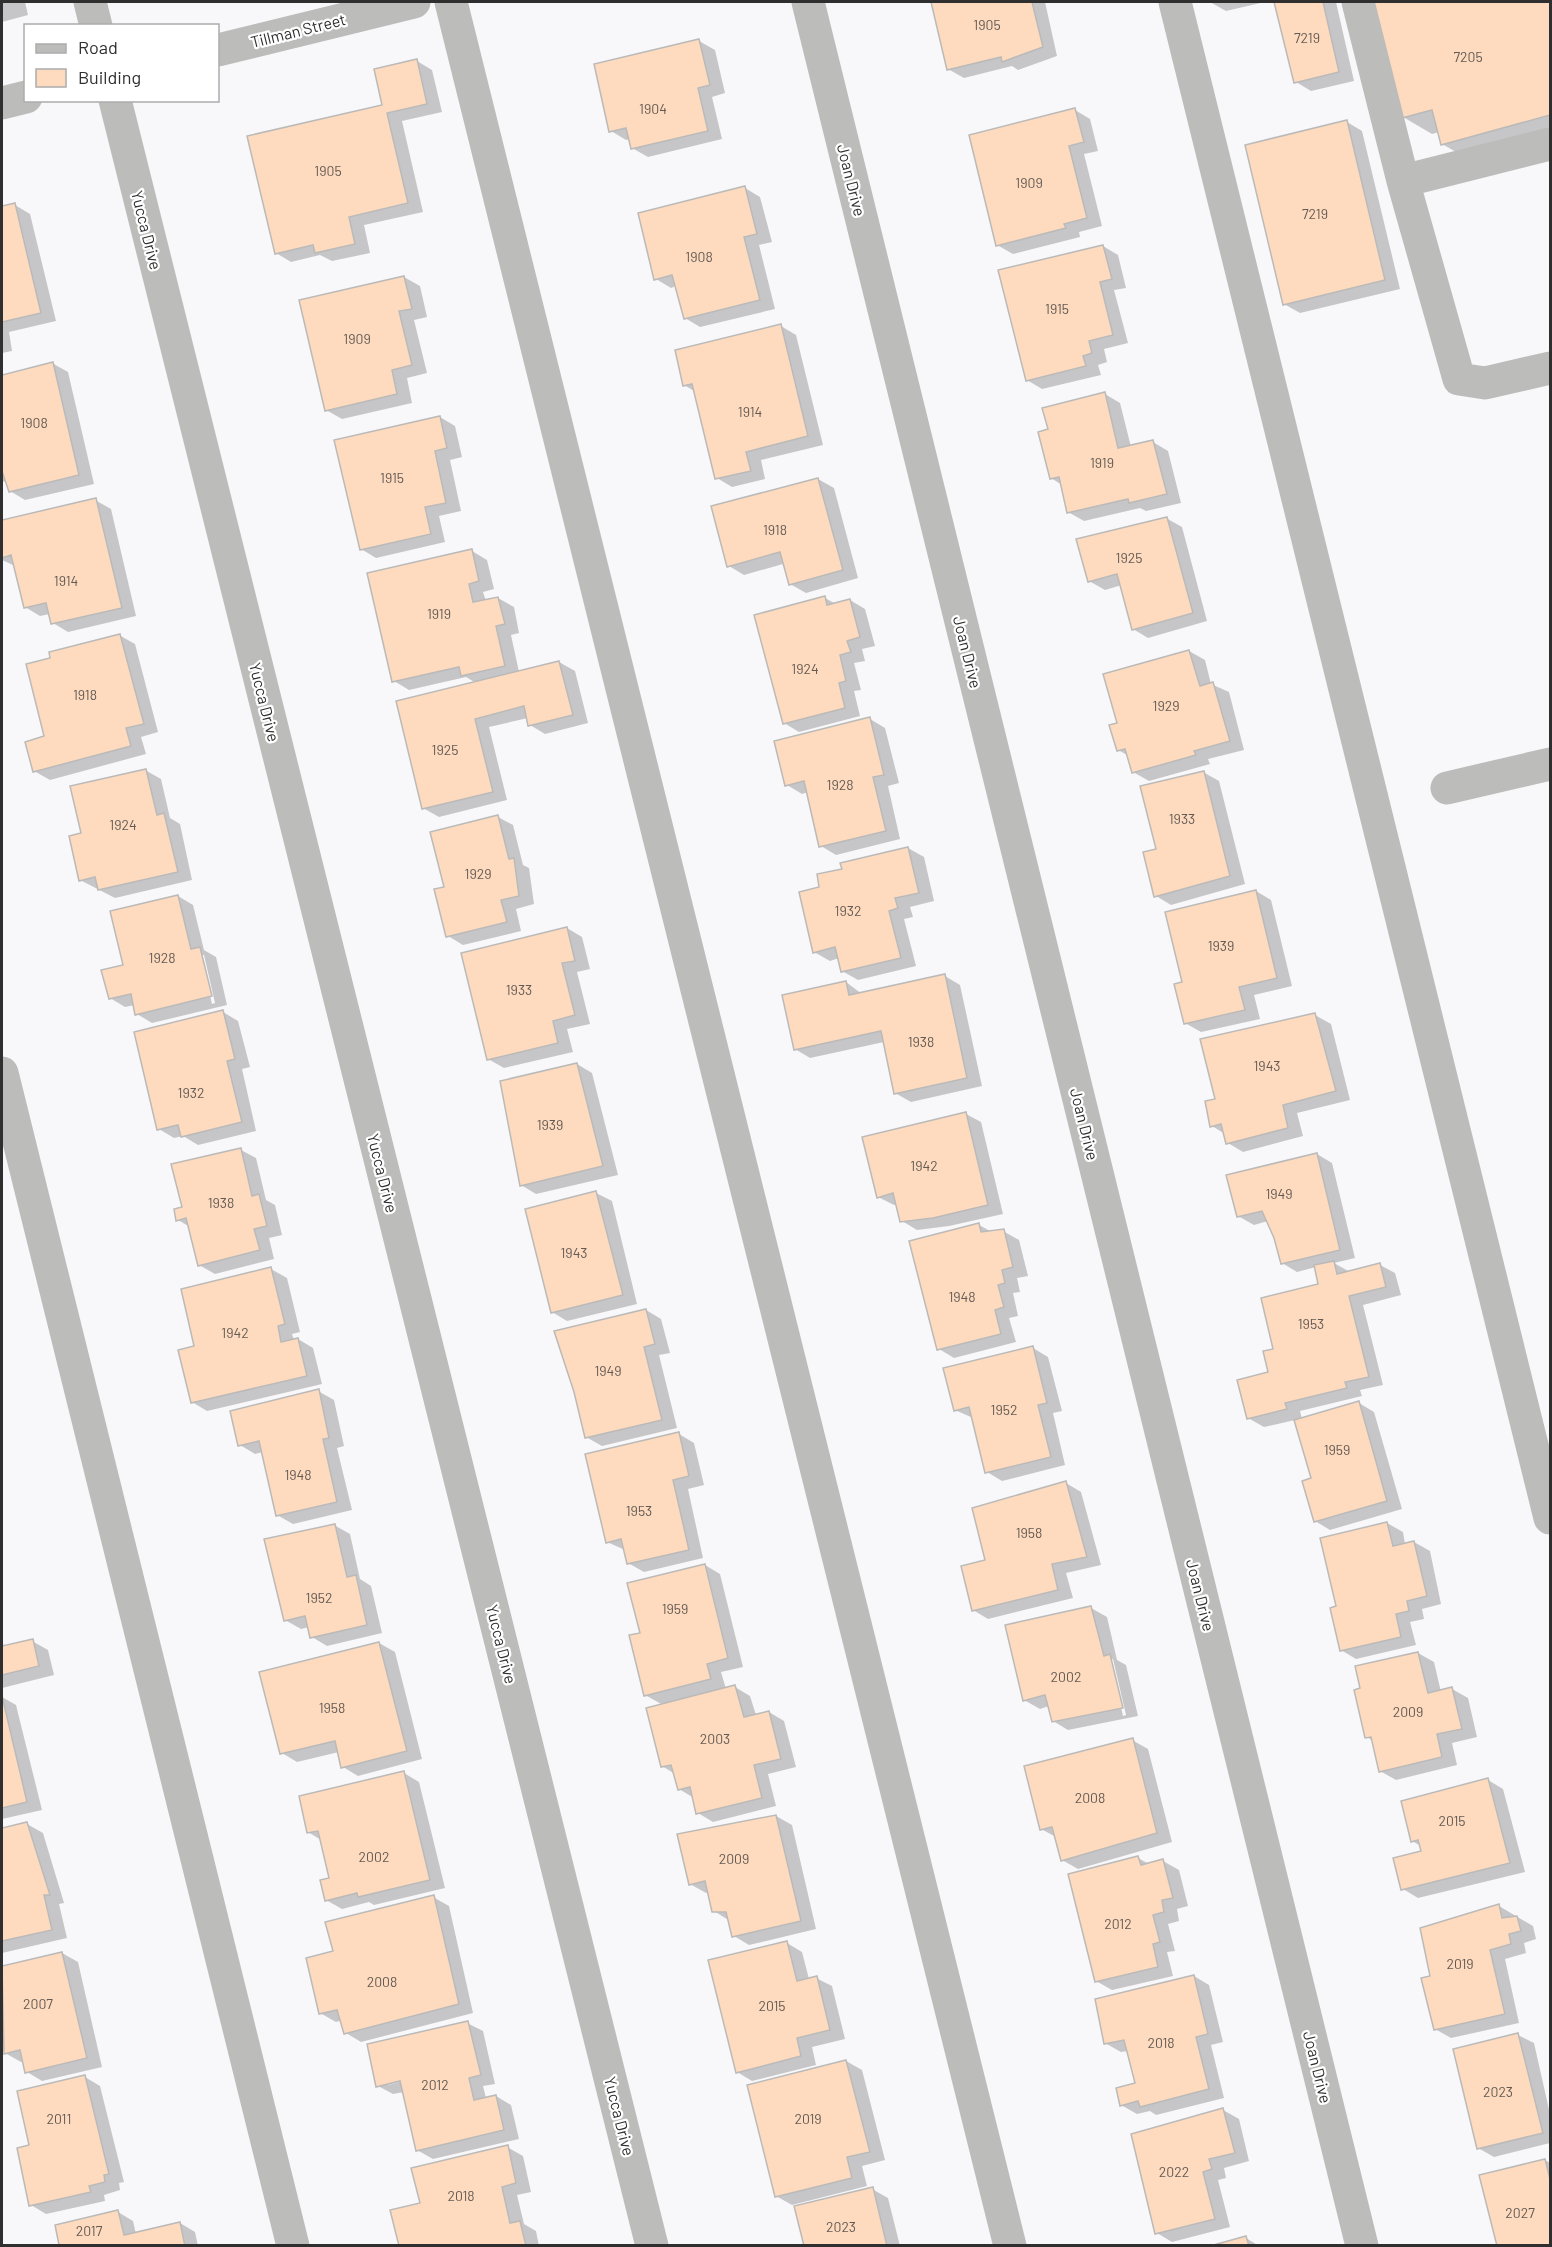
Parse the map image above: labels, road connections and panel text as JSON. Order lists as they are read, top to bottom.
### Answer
{
  "streets": {
    "street": ["Tillman Street", "Joan Drive", "Yucca Drive"]
  },
  "house_numbers": [
    "1905",
    "7219",
    "7205",
    "1904",
    "1905",
    "1909",
    "7219",
    "1908",
    "1915",
    "1909",
    "1914",
    "1908",
    "1919",
    "1915",
    "1918",
    "1925",
    "1914",
    "1919",
    "1924",
    "1918",
    "1929",
    "1925",
    "1928",
    "1933",
    "1924",
    "1929",
    "1932",
    "1939",
    "1928",
    "1933",
    "1938",
    "1943",
    "1932",
    "1939",
    "1942",
    "1949",
    "1938",
    "1943",
    "1948",
    "1953",
    "1942",
    "1949",
    "1952",
    "1959",
    "1948",
    "1953",
    "1958",
    "1952",
    "1959",
    "2002",
    "1958",
    "2009",
    "2003",
    "2008",
    "2015",
    "2002",
    "2009",
    "2012",
    "2019",
    "2008",
    "2007",
    "2015",
    "2018",
    "2012",
    "2023",
    "2011",
    "2019",
    "2022",
    "2018",
    "2027",
    "2023",
    "2017"
  ],
  "legend": ["Road", "Building"]
}
